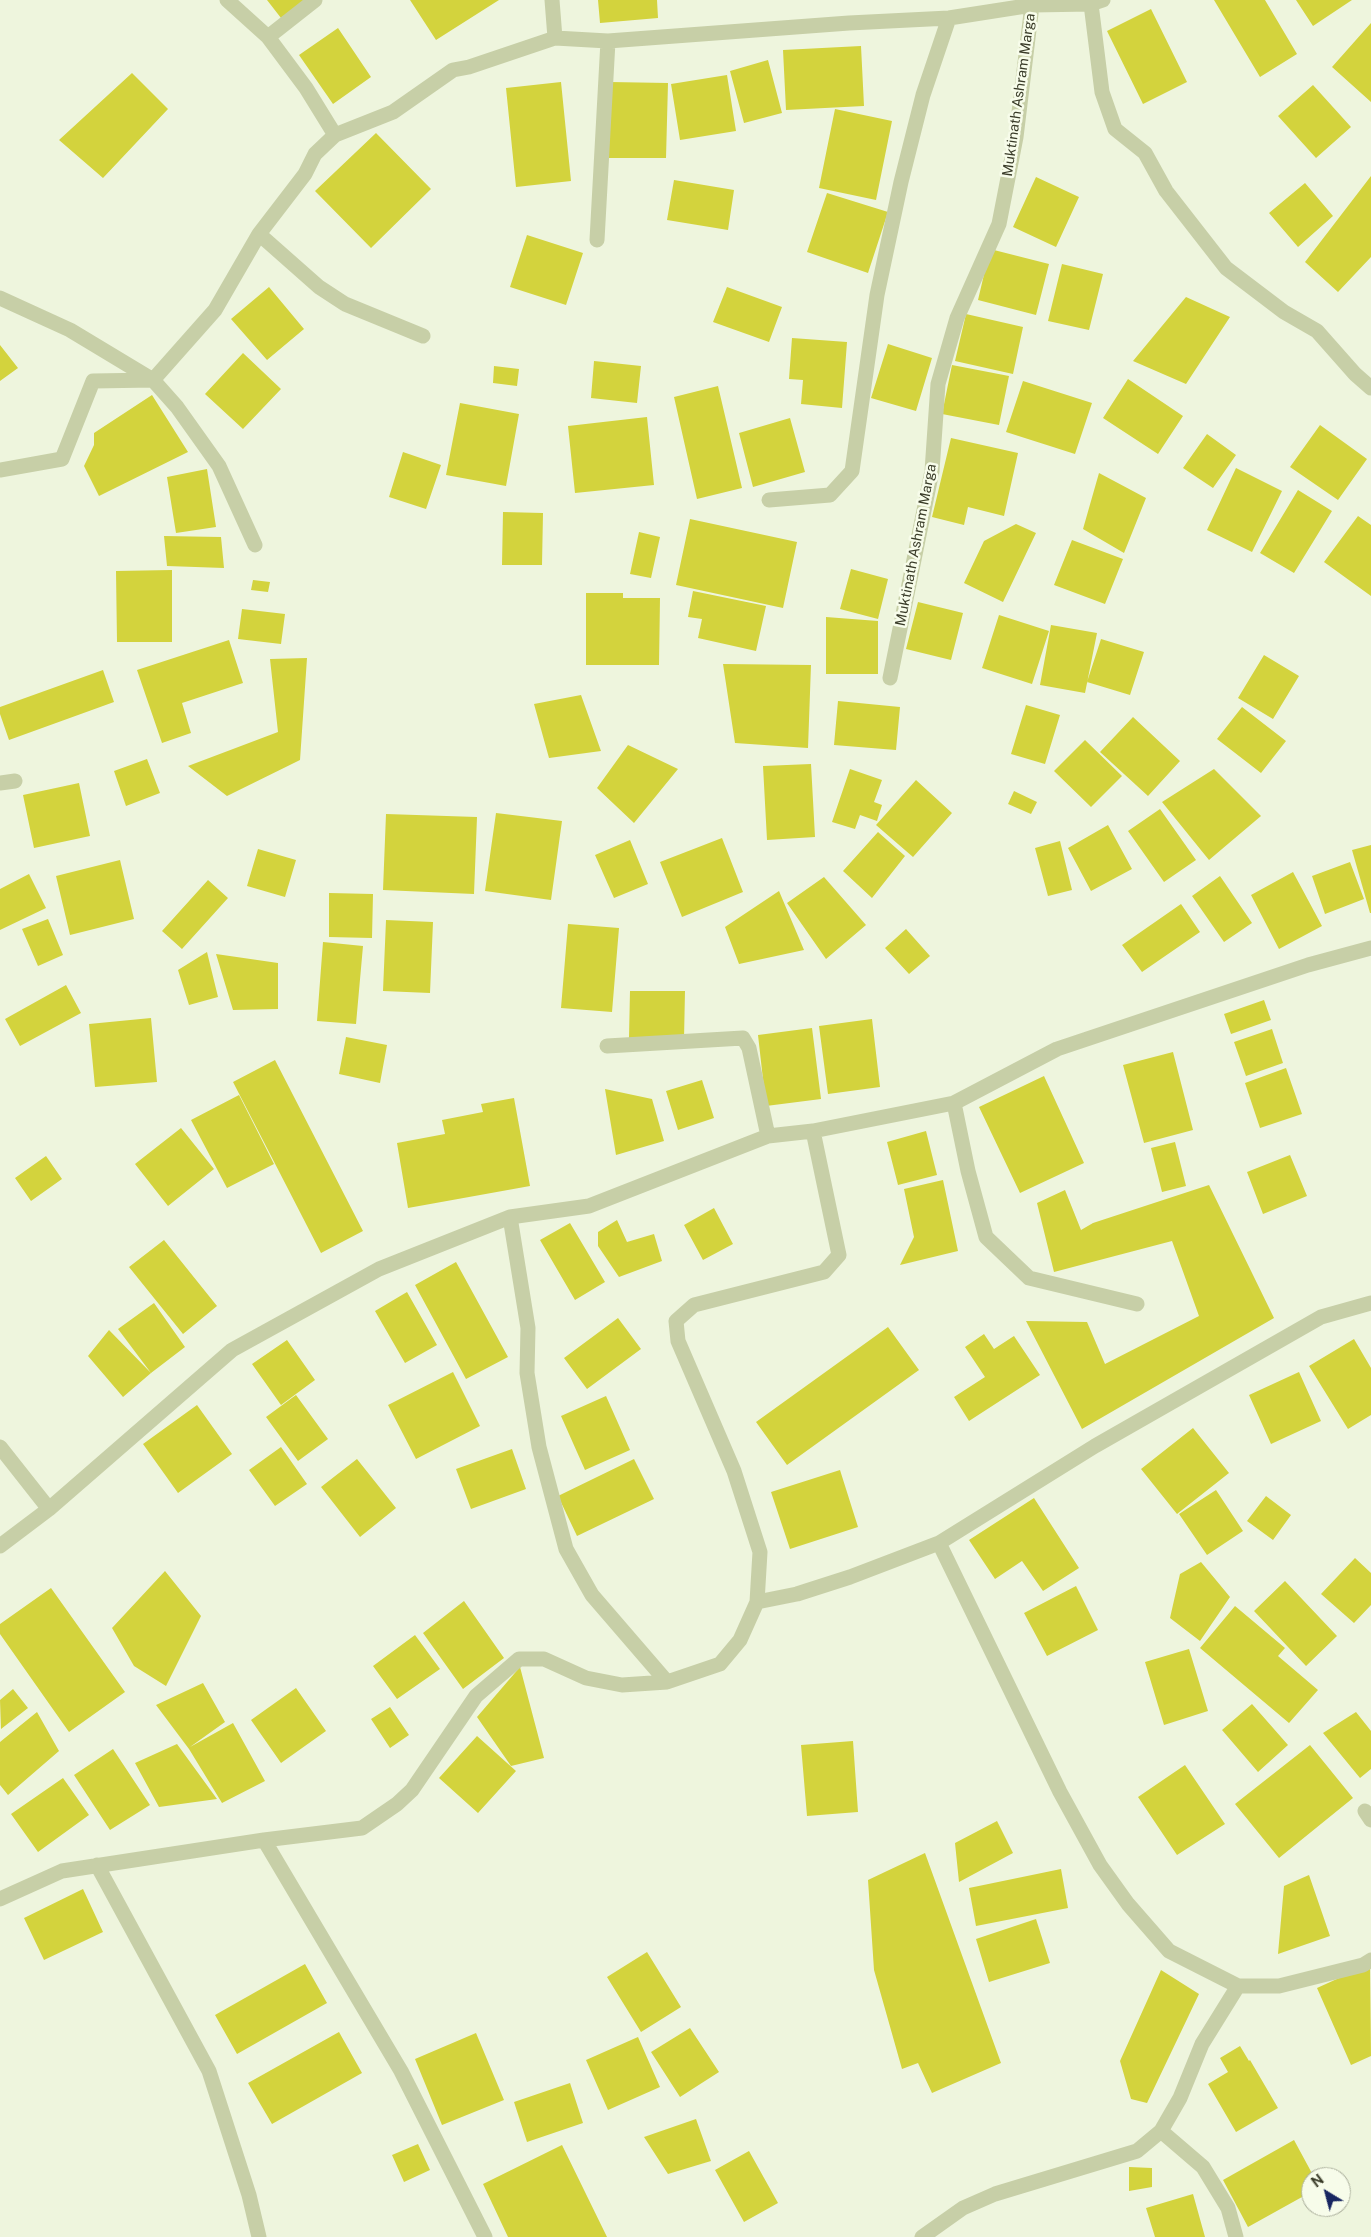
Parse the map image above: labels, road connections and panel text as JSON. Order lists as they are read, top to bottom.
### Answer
{
  "streets": {
    "street": ["Muktinath Ashram Marga"]
  },
  "north": "top left"
}
